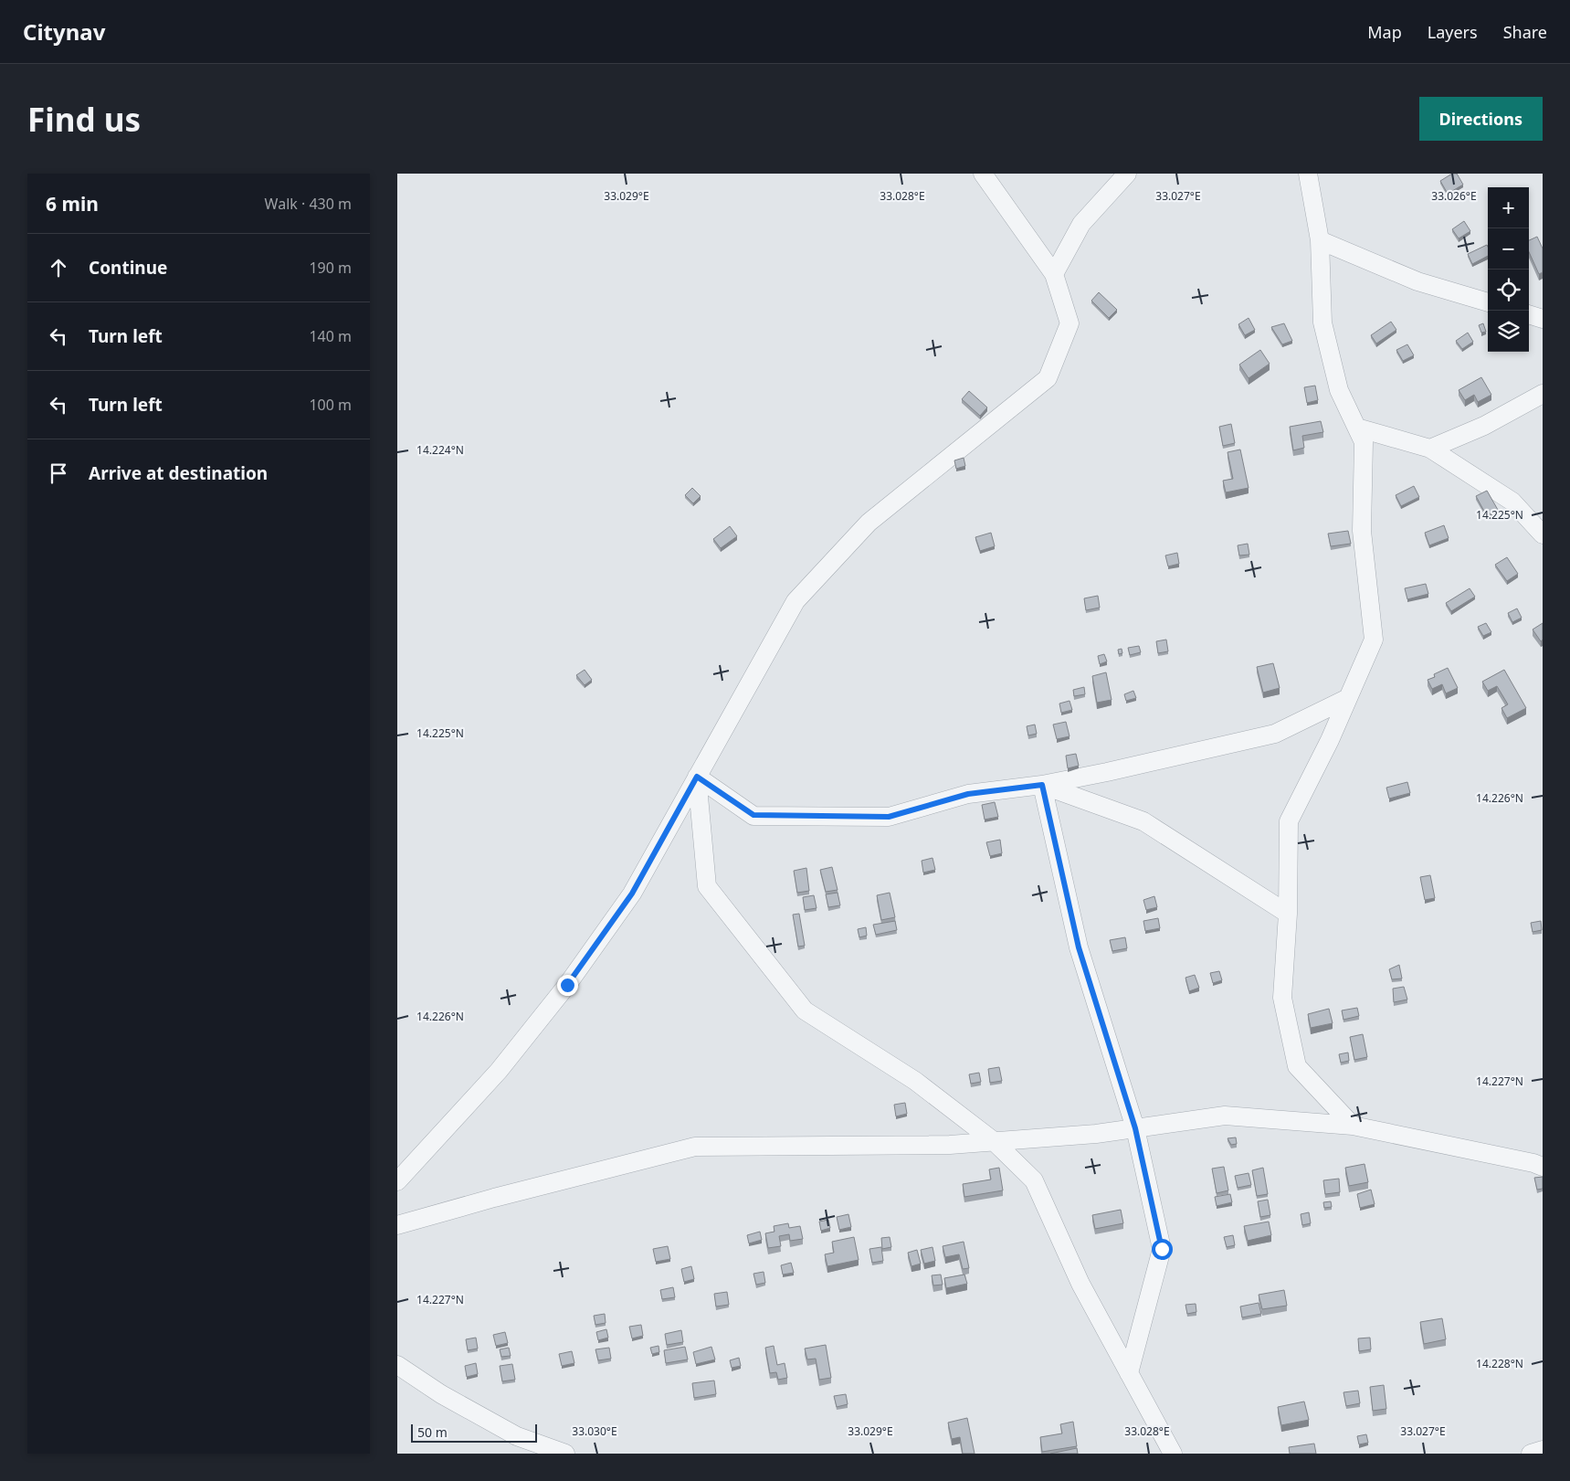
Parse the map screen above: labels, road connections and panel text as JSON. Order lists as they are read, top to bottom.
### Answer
{
  "scale_bar": "50 m",
  "page": {
    "header": "Citynav",
    "nav": ["Map", "Layers", "Share"],
    "buttons": "Directions",
    "title": "Find us",
    "heading": ["6 min", "Walk · 430 m"],
    "map_buttons": ["+", "−"],
    "list": [
      ["Continue", "190 m"],
      ["Turn left", "140 m"],
      ["Turn left", "100 m"],
      "Arrive at destination"
    ],
    "scale": "50 m"
  },
  "coordinates": [
    "33.029°E",
    "33.028°E",
    "33.027°E",
    "33.026°E",
    "14.224°N",
    "14.225°N",
    "14.226°N",
    "14.227°N",
    "14.228°N",
    "33.030°E"
  ]
}
